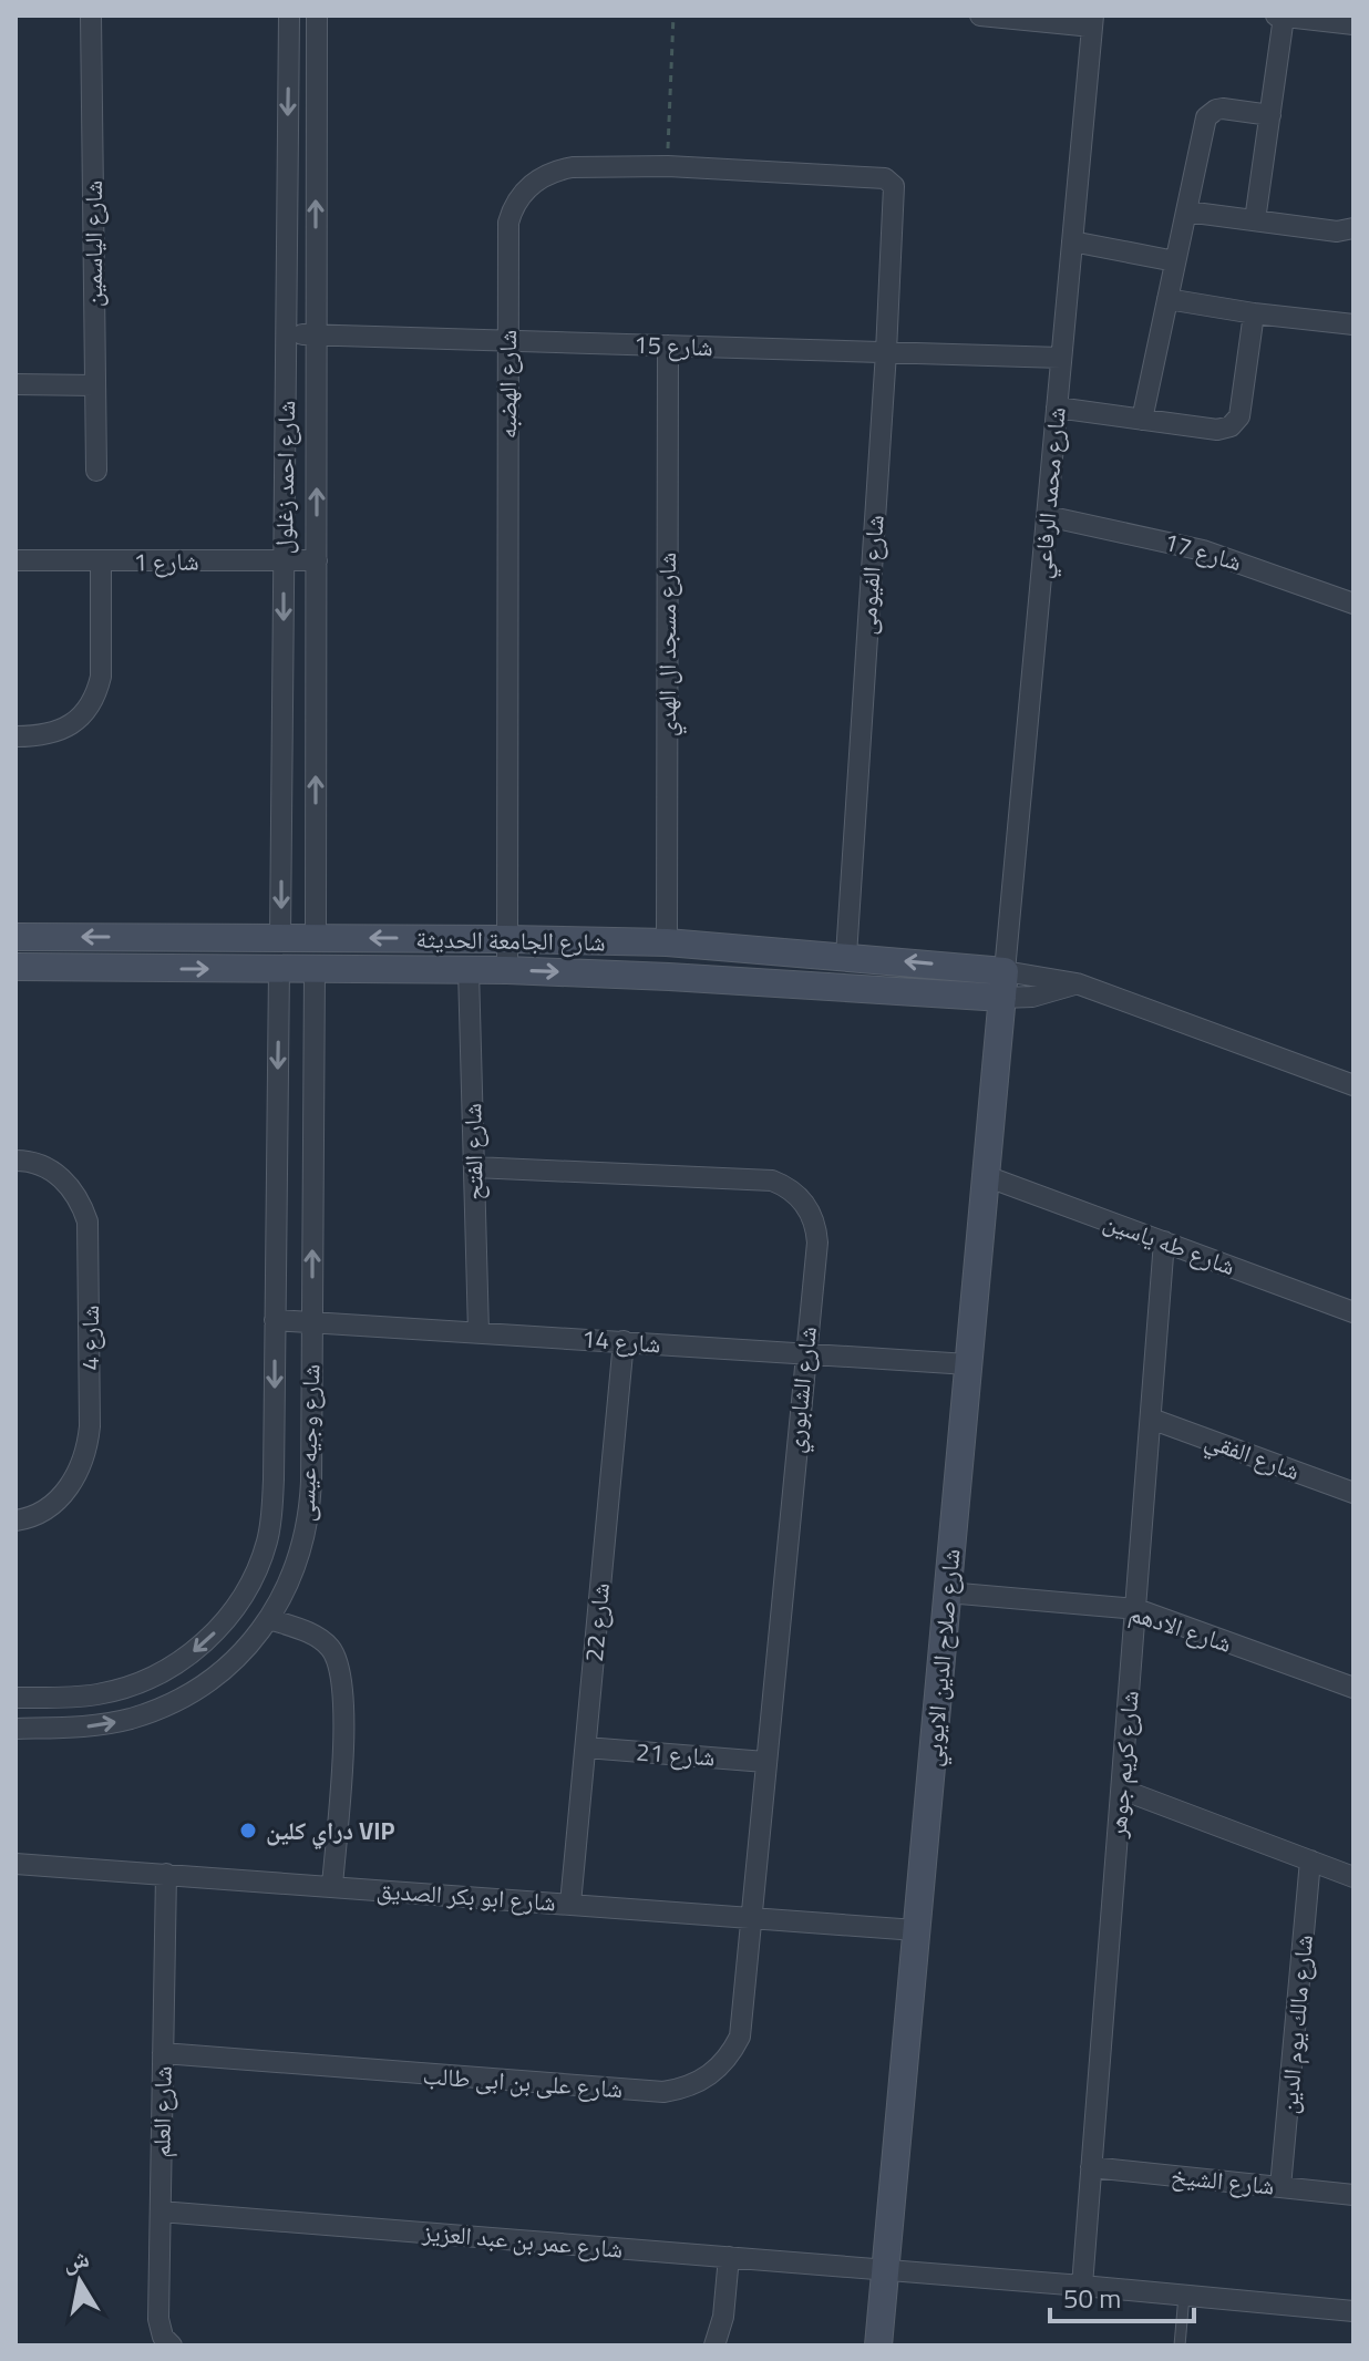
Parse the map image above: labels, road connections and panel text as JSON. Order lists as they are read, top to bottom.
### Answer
{
  "streets": {
    "street": [
      "شارع الياسمين",
      "شارع 15",
      "شارع الهضبه",
      "شارع احمد زغلول",
      "شارع محمد الرفاعي",
      "شارع 17",
      "شارع 1",
      "شارع الفيومى",
      "شارع مسجد ال الهدي",
      "شارع الجامعة الحديثة",
      "شارع الفتح",
      "شارع طه ياسين",
      "شارع 4",
      "شارع 14",
      "شارع الشابوري",
      "شارع وجيه عيسى",
      "شارع الفقي",
      "شارع 22",
      "شارع الادهم",
      "شارع صلاح الدين الايوبي",
      "شارع 21",
      "شارع كريم جوهر",
      "شارع ابو بكر الصديق",
      "شارع مالك يوم الدين",
      "شارع على بن ابى طالب",
      "شارع العلم",
      "شارع الشيخ",
      "شارع عمر بن عبد العزيز"
    ]
  },
  "crossings": [
    ["شارع 15", "شارع الهضبه"],
    ["شارع 15", "شارع احمد زغلول"],
    ["شارع 15", "شارع محمد الرفاعي"],
    ["شارع 15", "شارع الفيومى"],
    ["شارع 15", "شارع مسجد ال الهدي"],
    ["شارع الهضبه", "شارع الفيومى"],
    ["شارع الهضبه", "شارع الجامعة الحديثة"],
    ["شارع احمد زغلول", "شارع 1"],
    ["شارع احمد زغلول", "شارع الجامعة الحديثة"],
    ["شارع محمد الرفاعي", "شارع 17"],
    ["شارع محمد الرفاعي", "شارع الجامعة الحديثة"],
    ["شارع محمد الرفاعي", "شارع صلاح الدين الايوبي"],
    ["شارع الفيومى", "شارع الجامعة الحديثة"],
    ["شارع مسجد ال الهدي", "شارع الجامعة الحديثة"],
    ["شارع الجامعة الحديثة", "شارع الفتح"],
    ["شارع الجامعة الحديثة", "شارع وجيه عيسى"],
    ["شارع الجامعة الحديثة", "شارع صلاح الدين الايوبي"],
    ["شارع الفتح", "شارع 14"],
    ["شارع الفتح", "شارع الشابوري"],
    ["شارع طه ياسين", "شارع صلاح الدين الايوبي"],
    ["شارع طه ياسين", "شارع كريم جوهر"],
    ["شارع 14", "شارع الشابوري"],
    ["شارع 14", "شارع وجيه عيسى"],
    ["شارع 14", "شارع 22"],
    ["شارع 14", "شارع صلاح الدين الايوبي"],
    ["شارع الشابوري", "شارع 21"],
    ["شارع الشابوري", "شارع ابو بكر الصديق"],
    ["شارع الشابوري", "شارع على بن ابى طالب"],
    ["شارع الفقي", "شارع كريم جوهر"],
    ["شارع 22", "شارع 21"],
    ["شارع 22", "شارع ابو بكر الصديق"],
    ["شارع الادهم", "شارع صلاح الدين الايوبي"],
    ["شارع الادهم", "شارع كريم جوهر"],
    ["شارع صلاح الدين الايوبي", "شارع ابو بكر الصديق"],
    ["شارع صلاح الدين الايوبي", "شارع عمر بن عبد العزيز"],
    ["شارع كريم جوهر", "شارع الشيخ"],
    ["شارع كريم جوهر", "شارع عمر بن عبد العزيز"],
    ["شارع ابو بكر الصديق", "شارع على بن ابى طالب"],
    ["شارع ابو بكر الصديق", "شارع العلم"],
    ["شارع مالك يوم الدين", "شارع الشيخ"],
    ["شارع على بن ابى طالب", "شارع العلم"],
    ["شارع العلم", "شارع عمر بن عبد العزيز"]
  ],
  "places": ["دراي كلين VIP"],
  "scale_bar": "50 m",
  "north": "top"
}
